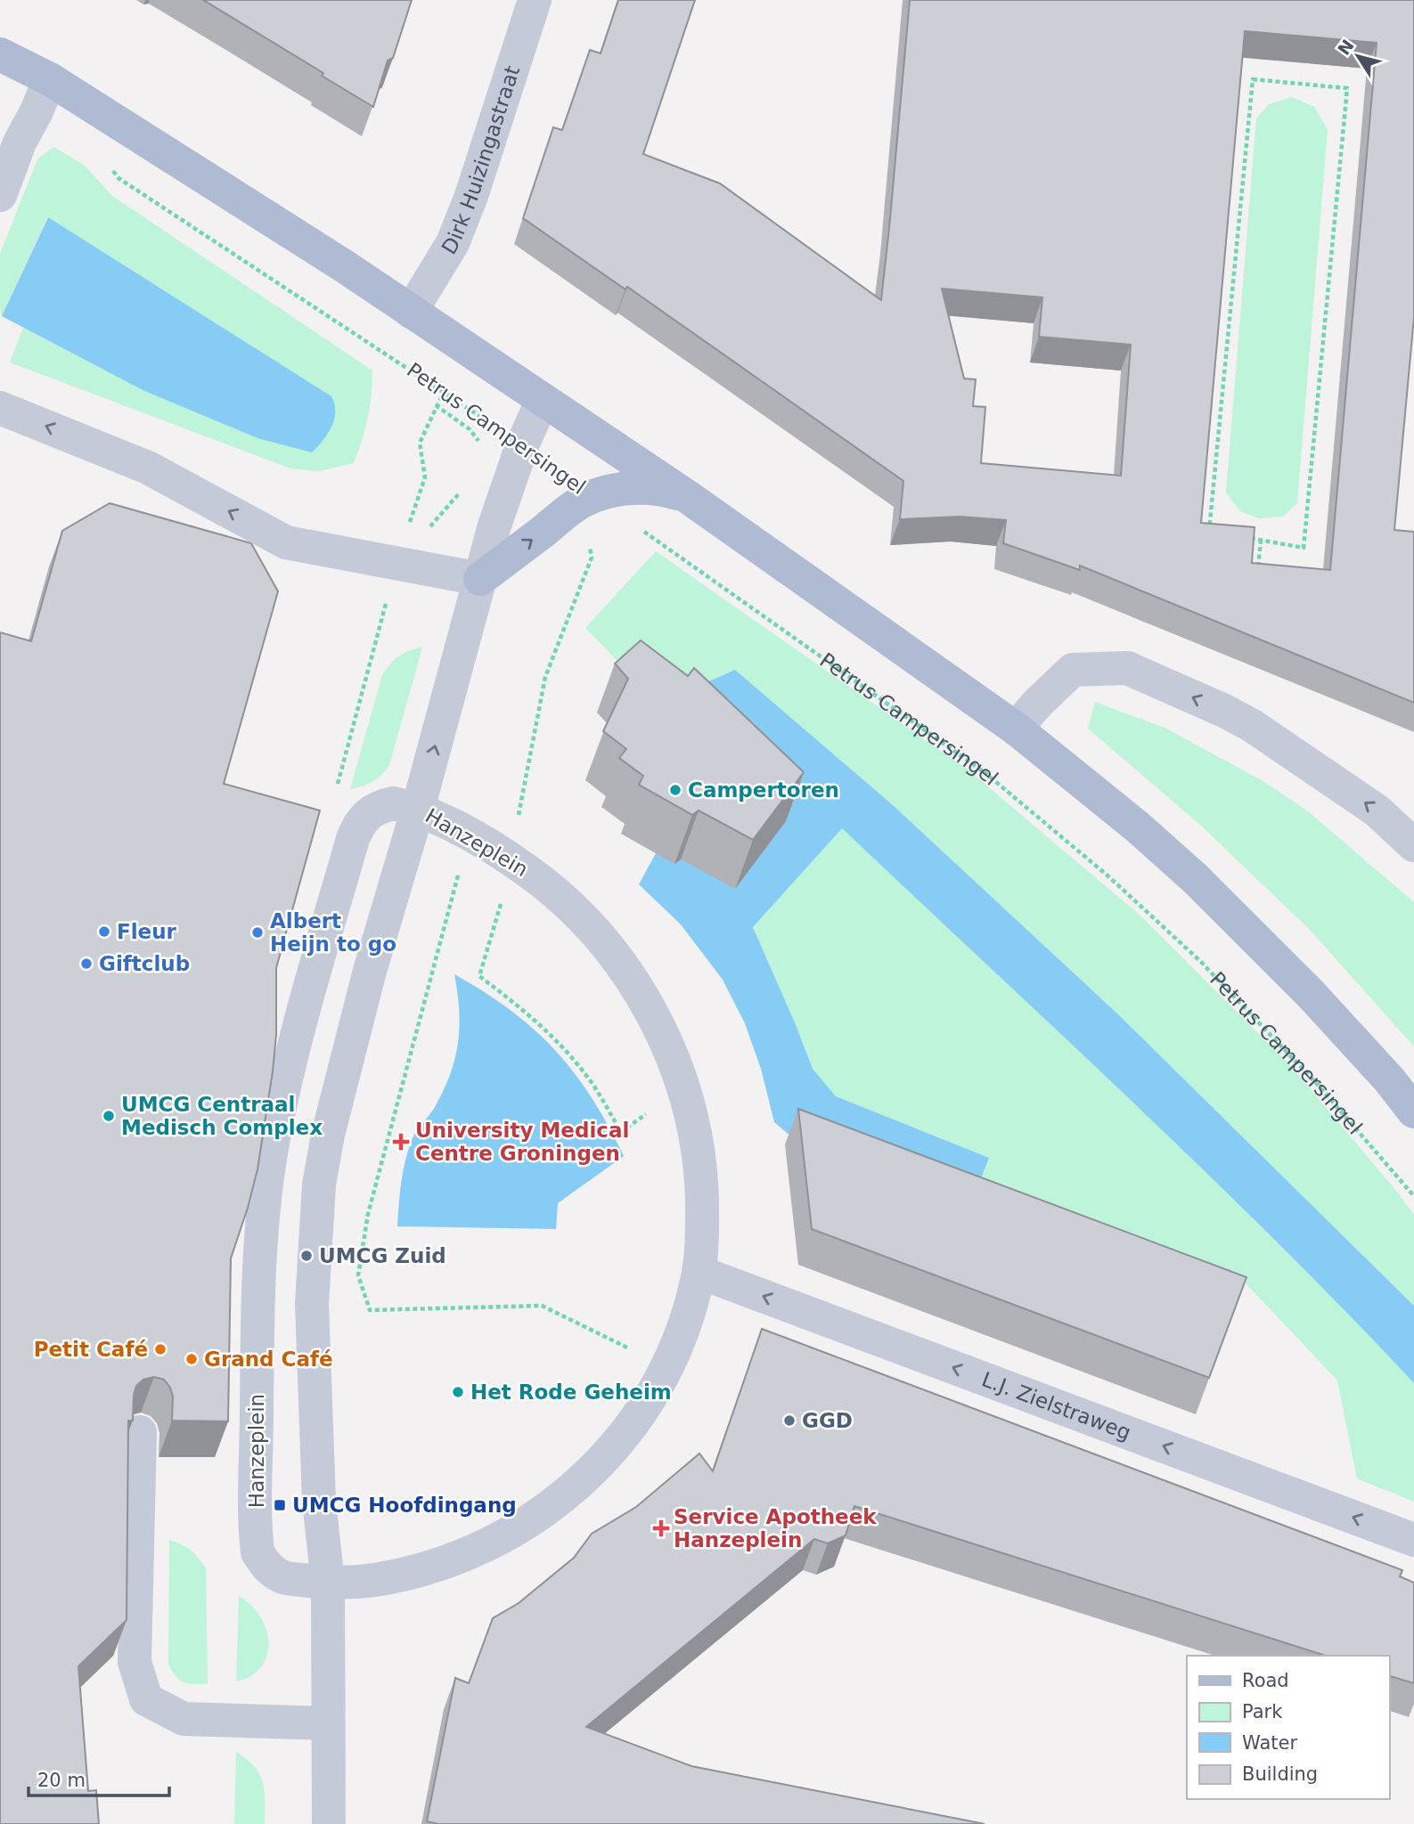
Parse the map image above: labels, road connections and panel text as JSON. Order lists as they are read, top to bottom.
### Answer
{
  "streets": {
    "street": ["Dirk Huizingastraat", "Hanzeplein", "L.J. Zielstraweg"],
    "path": ["Petrus Campersingel"]
  },
  "crossings": [
    ["Petrus Campersingel", "Hanzeplein"],
    ["Hanzeplein", "L.J. Zielstraweg"]
  ],
  "one_way": ["L.J. Zielstraweg"],
  "places": {
    "other": [
      "Campertoren",
      "Fleur",
      "Albert Heijn to go",
      "Giftclub",
      "UMCG Centraal Medisch Complex",
      "UMCG Zuid",
      "Petit Café",
      "Grand Café",
      "Het Rode Geheim",
      "GGD"
    ],
    "health": ["University Medical Centre Groningen", "Service Apotheek Hanzeplein"],
    "transit": ["UMCG Hoofdingang"]
  },
  "legend": [
    "Road",
    "Park",
    "Water",
    "Building"
  ],
  "scale_bar": "20 m",
  "north": "top left"
}
